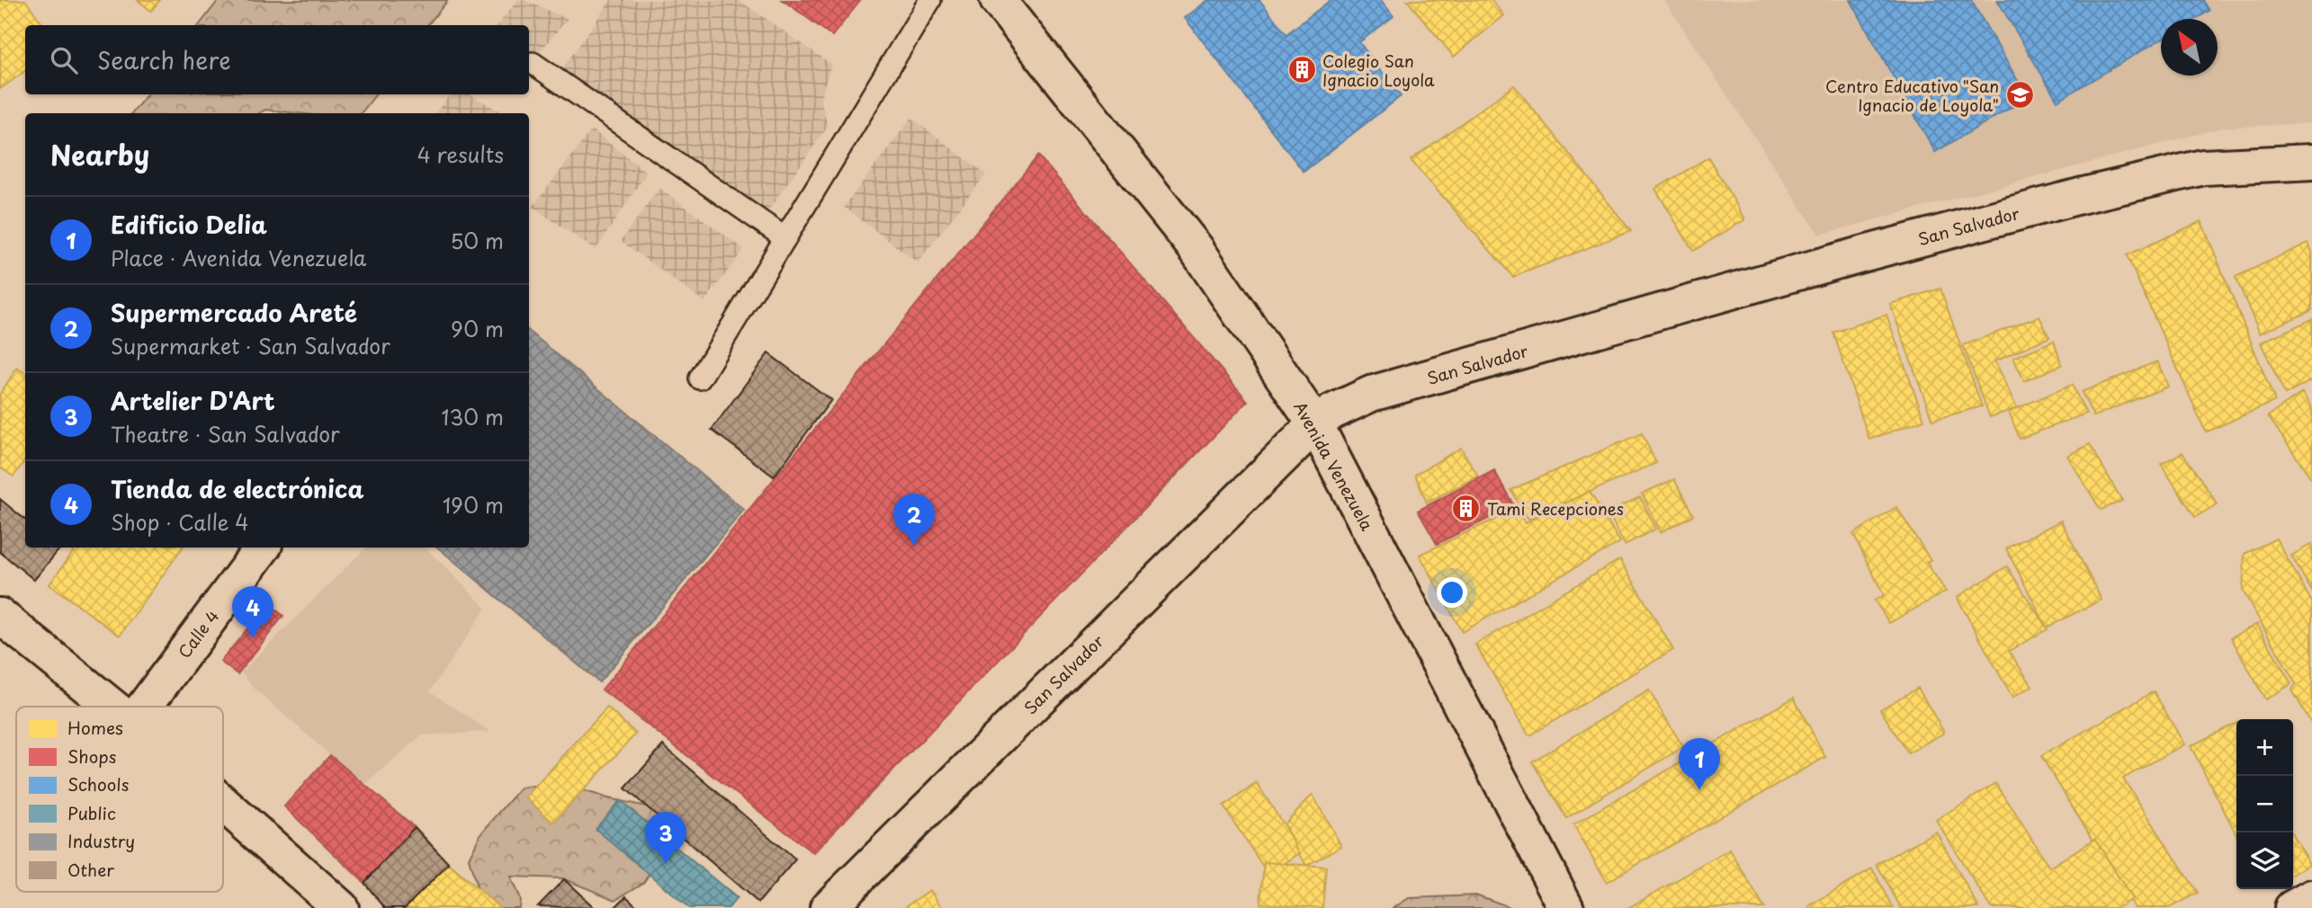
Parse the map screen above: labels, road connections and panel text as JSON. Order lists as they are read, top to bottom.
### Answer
{
  "streets": {
    "street": ["San Salvador", "Avenida Venezuela", "Calle 4"]
  },
  "crossings": [
    ["San Salvador", "Avenida Venezuela"]
  ],
  "places": {
    "building": ["Colegio San Ignacio Loyola", "Tami Recepciones"],
    "school or university": ["Centro Educativo \"San Ignacio de Loyola\""]
  },
  "legend": [
    "Homes",
    "Shops",
    "Schools",
    "Public",
    "Industry",
    "Other"
  ],
  "north": "top left",
  "page": {
    "search": "Search here",
    "heading": ["Nearby", "4 results"],
    "list": [
      {
        "mark": "1",
        "name": "Edificio Delia",
        "note": "Place · Avenida Venezuela",
        "value": "50 m"
      },
      {
        "mark": "2",
        "name": "Supermercado Areté",
        "note": "Supermarket · San Salvador",
        "value": "90 m"
      },
      {
        "mark": "3",
        "name": "Artelier D'Art",
        "note": "Theatre · San Salvador",
        "value": "130 m"
      },
      {
        "mark": "4",
        "name": "Tienda de electrónica",
        "note": "Shop · Calle 4",
        "value": "190 m"
      }
    ],
    "pins": [
      "2",
      "4",
      "1",
      "3"
    ],
    "map_buttons": ["+", "−"]
  }
}
